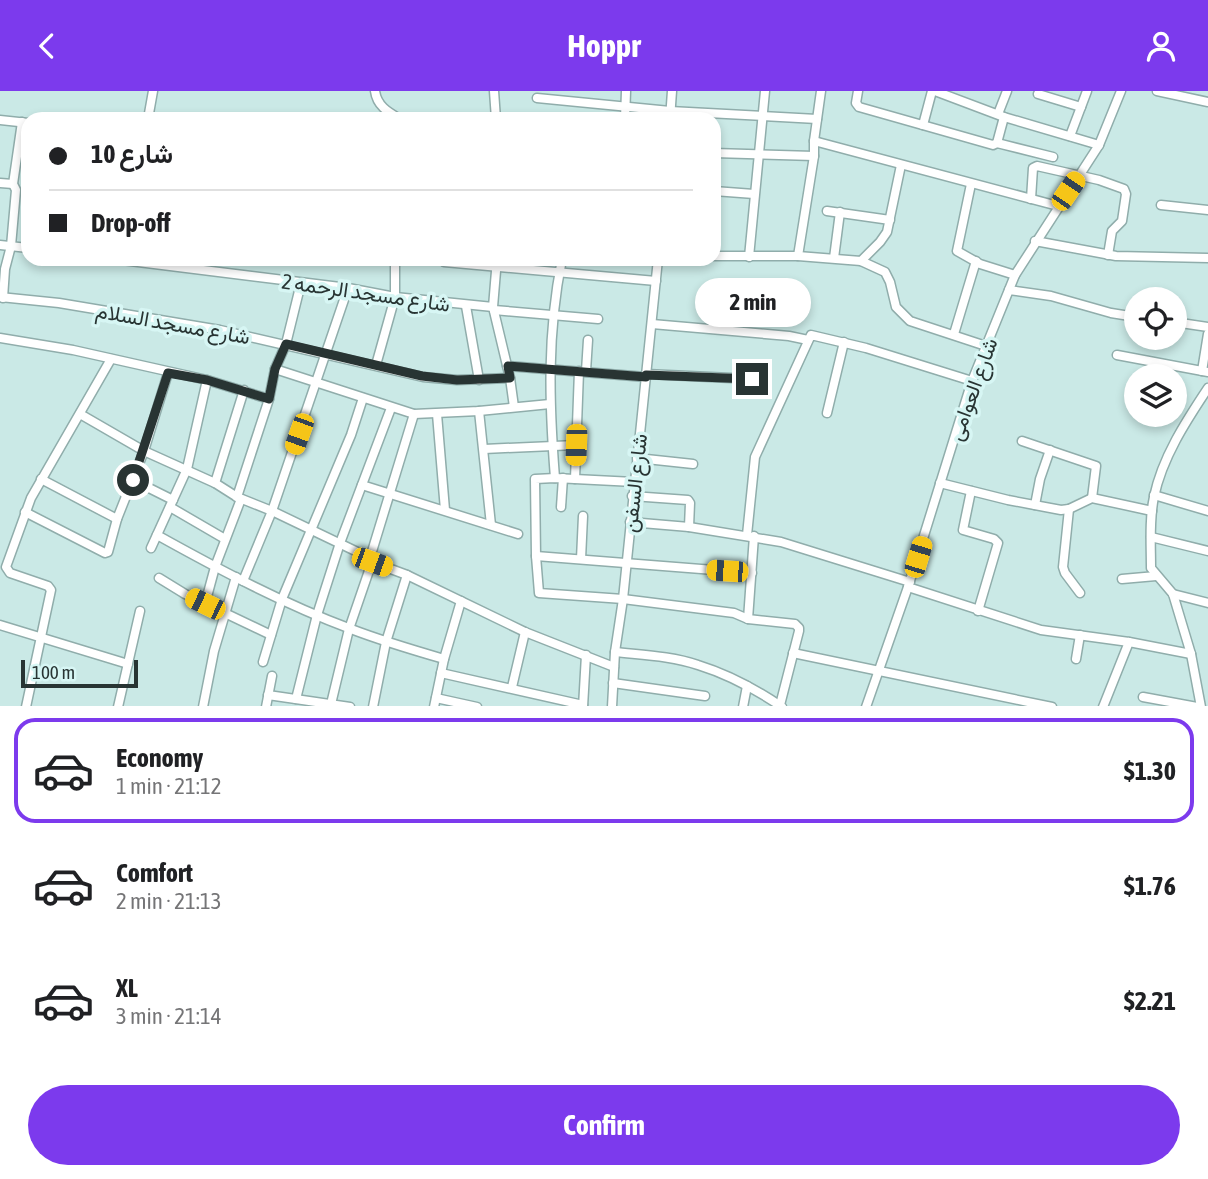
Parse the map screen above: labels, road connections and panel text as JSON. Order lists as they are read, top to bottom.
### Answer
{
  "streets": {
    "street": [
      "شارع مسجد الرحمه 2",
      "شارع مسجد السلام",
      "شارع العوامى",
      "شارع السفن"
    ]
  },
  "scale_bar": "100 m",
  "page": {
    "header": "Hoppr",
    "banner": ["شارع 10", "Drop-off"],
    "bubble": "2 min",
    "scale": "100 m",
    "list": [
      {
        "name": "Economy",
        "note": "1 min · 21:12",
        "value": "$1.30"
      },
      {
        "name": "Comfort",
        "note": "2 min · 21:13",
        "value": "$1.76"
      },
      {
        "name": "XL",
        "note": "3 min · 21:14",
        "value": "$2.21"
      }
    ],
    "buttons": "Confirm"
  }
}
